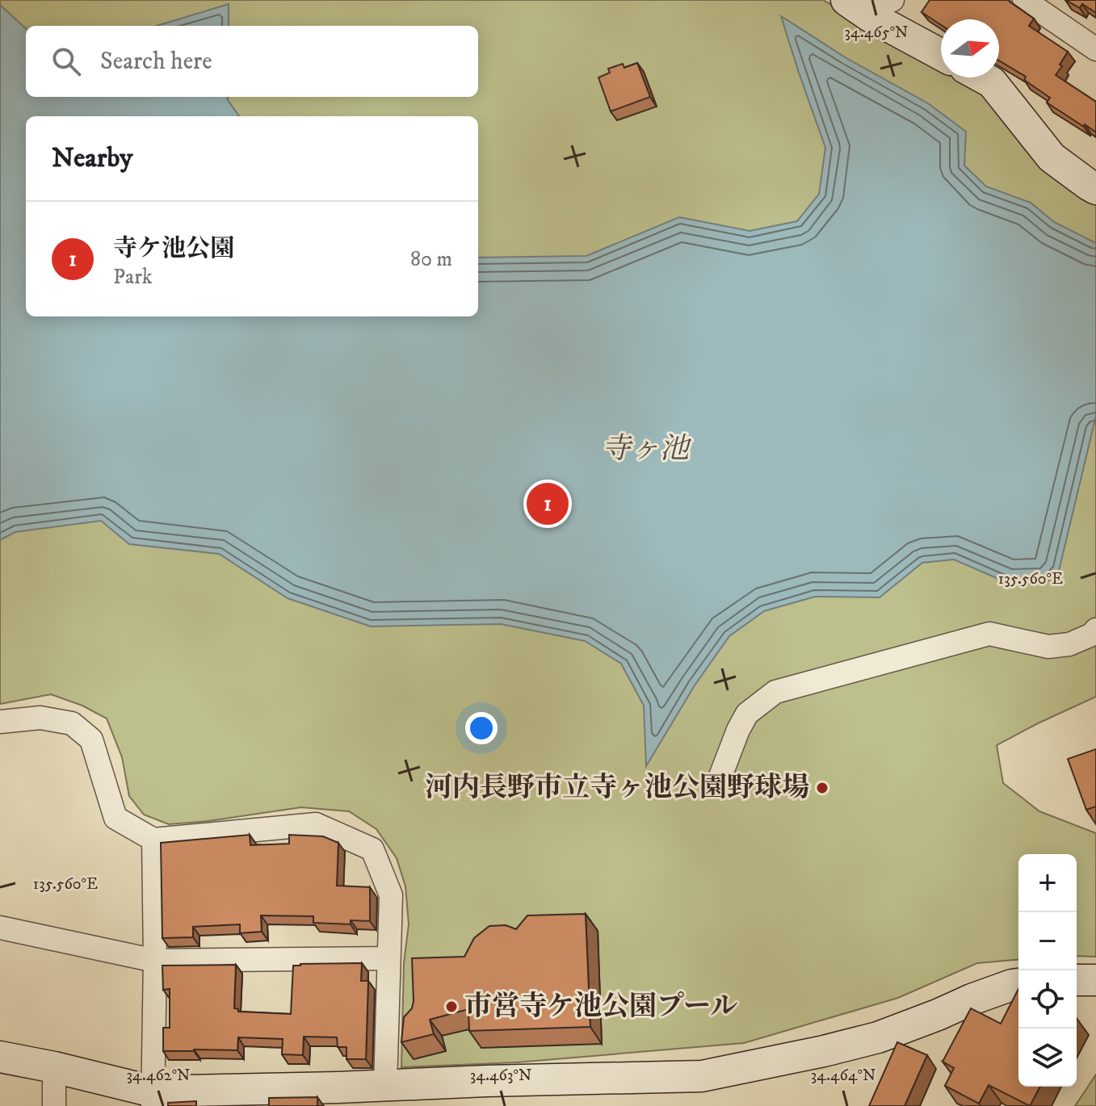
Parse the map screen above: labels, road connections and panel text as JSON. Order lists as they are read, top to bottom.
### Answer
{
  "water": ["寺ヶ池"],
  "places": ["河内長野市立寺ヶ池公園野球場", "市営寺ケ池公園プール"],
  "north": "right",
  "page": {
    "search": "Search here",
    "heading": "Nearby",
    "list": [
      {
        "mark": "1",
        "name": "寺ケ池公園",
        "note": "Park",
        "value": "80 m"
      }
    ],
    "pins": "1",
    "map_buttons": ["+", "−"]
  },
  "coordinates": [
    "34.465°N",
    "135.560°E",
    "34.462°N",
    "34.463°N",
    "34.464°N"
  ]
}
